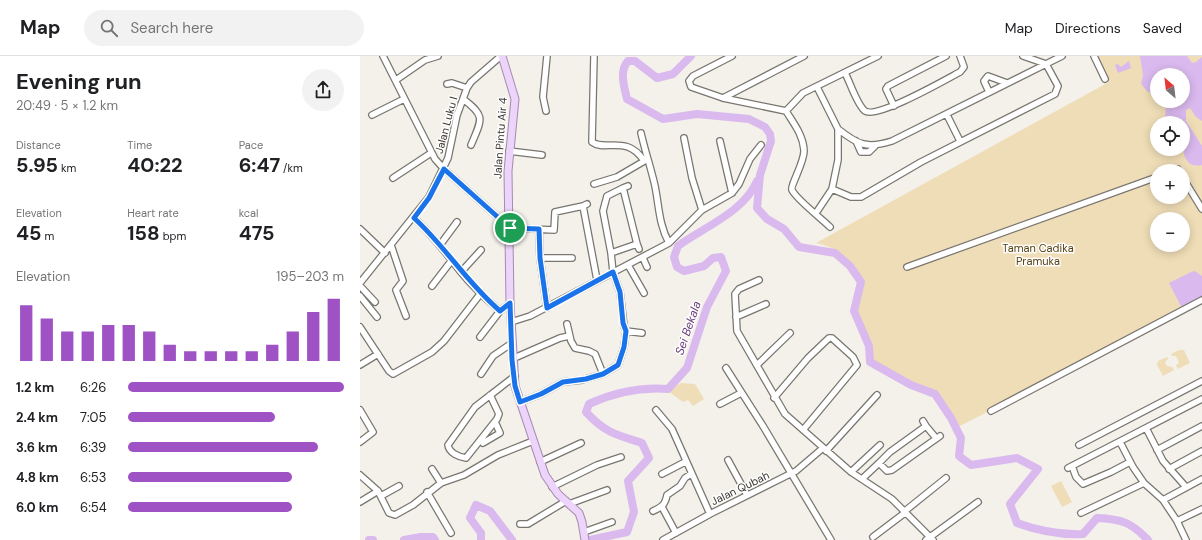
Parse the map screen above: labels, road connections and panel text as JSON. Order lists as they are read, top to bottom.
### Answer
{
  "streets": {
    "main road": ["Jalan Pintu Air 4"],
    "street": ["Jalan Luku I", "Jalan Qubah"]
  },
  "crossings": [
    ["Jalan Luku I", "Jalan Pintu Air 4"]
  ],
  "water": ["Sei Bekala"],
  "parks": ["Taman Cadika Pramuka"],
  "north": "top left",
  "page": {
    "header": "Map",
    "search": "Search here",
    "nav": ["Map", "Directions", "Saved"],
    "heading": ["Evening run", "20:49 · 5 × 1.2 km"],
    "map_buttons": ["+", "−"],
    "stats": [
      ["Distance", "5.95 km"],
      ["Time", "40:22"],
      ["Pace", "6:47 /km"],
      ["Elevation", "45 m"],
      ["Heart rate", "158 bpm"],
      ["kcal", "475"]
    ],
    "chart": ["Elevation", "195–203 m"],
    "list": [
      {
        "name": "1.2 km",
        "note": "6:26"
      },
      {
        "name": "2.4 km",
        "note": "7:05"
      },
      {
        "name": "3.6 km",
        "note": "6:39"
      },
      {
        "name": "4.8 km",
        "note": "6:53"
      },
      {
        "name": "6.0 km",
        "note": "6:54"
      }
    ]
  }
}
